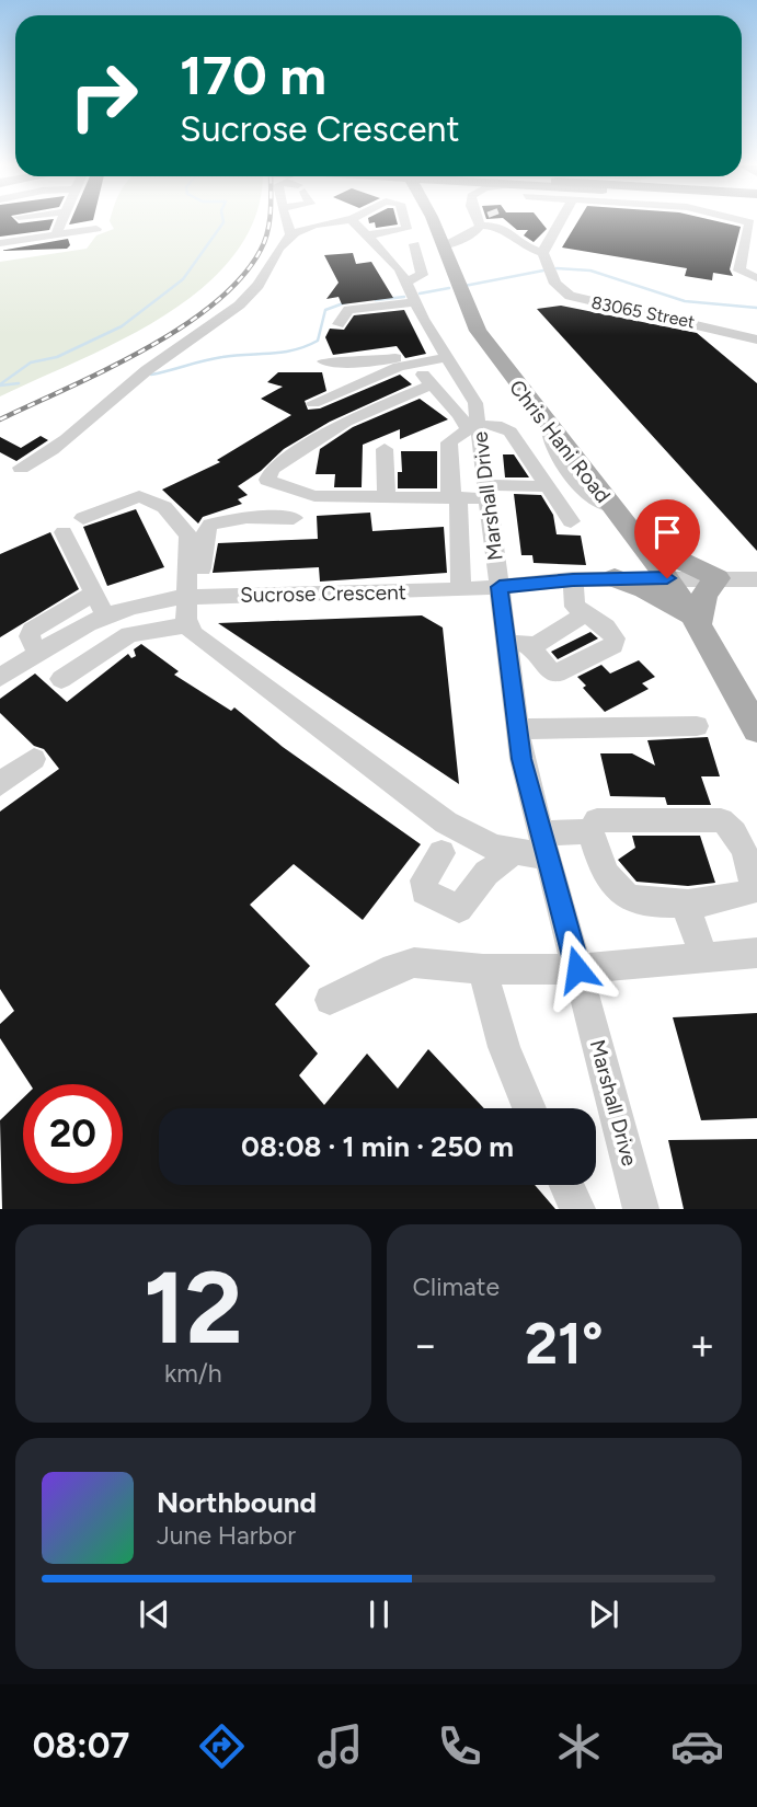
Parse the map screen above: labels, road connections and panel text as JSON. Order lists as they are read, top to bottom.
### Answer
{
  "streets": {
    "main road": ["Chris Hani Road"],
    "street": ["83065 Street", "Marshall Drive", "Sucrose Crescent"]
  },
  "crossings": [
    ["Chris Hani Road", "Sucrose Crescent"],
    ["Marshall Drive", "Sucrose Crescent"]
  ],
  "page": {
    "turn": ["170 m", "Sucrose Crescent"],
    "limit": "20",
    "trip": "08:08 · 1 min · 250 m",
    "tile": [
      ["12", "km/h"],
      "Climate"
    ],
    "heat": ["−", "21°", "+"],
    "song": ["Northbound", "June Harbor"],
    "tabs": "08:07"
  }
}
